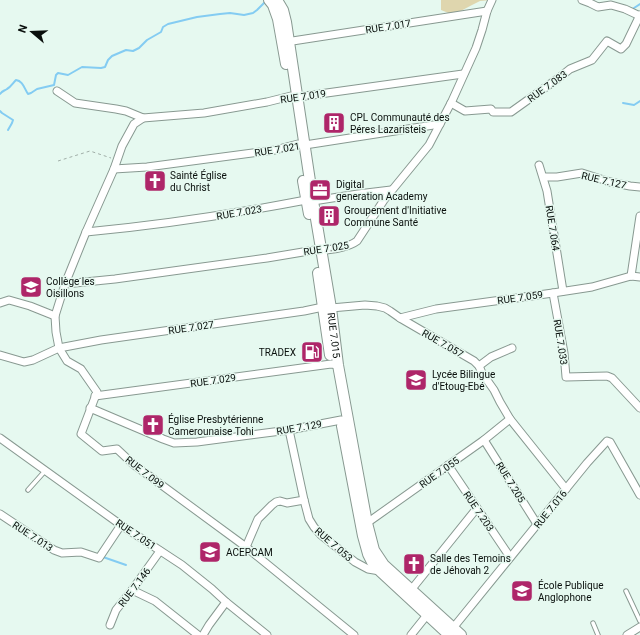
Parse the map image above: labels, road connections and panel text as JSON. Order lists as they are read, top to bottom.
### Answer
{
  "streets": {
    "main road": ["RUE 7.015"],
    "street": [
      "RUE 7.017",
      "RUE 7.083",
      "RUE 7.019",
      "RUE 7.021",
      "RUE 7.127",
      "RUE 7.023",
      "RUE 7.064",
      "RUE 7.025",
      "RUE 7.059",
      "RUE 7.027",
      "RUE 7.033",
      "RUE 7.057",
      "RUE 7.029",
      "RUE 7.129",
      "RUE 7.099",
      "RUE 7.055",
      "RUE 7.205",
      "RUE 7.016",
      "RUE 7.203",
      "RUE 7.051",
      "RUE 7.013",
      "RUE 7.053",
      "RUE 7.146"
    ]
  },
  "crossings": [
    ["RUE 7.017", "RUE 7.025"],
    ["RUE 7.017", "RUE 7.015"],
    ["RUE 7.083", "RUE 7.025"],
    ["RUE 7.019", "RUE 7.025"],
    ["RUE 7.019", "RUE 7.015"],
    ["RUE 7.021", "RUE 7.025"],
    ["RUE 7.021", "RUE 7.015"],
    ["RUE 7.127", "RUE 7.064"],
    ["RUE 7.023", "RUE 7.025"],
    ["RUE 7.023", "RUE 7.015"],
    ["RUE 7.064", "RUE 7.059"],
    ["RUE 7.025", "RUE 7.015"],
    ["RUE 7.059", "RUE 7.033"],
    ["RUE 7.059", "RUE 7.057"],
    ["RUE 7.027", "RUE 7.015"],
    ["RUE 7.027", "RUE 7.057"],
    ["RUE 7.015", "RUE 7.057"],
    ["RUE 7.015", "RUE 7.029"],
    ["RUE 7.015", "RUE 7.129"],
    ["RUE 7.015", "RUE 7.055"],
    ["RUE 7.015", "RUE 7.016"],
    ["RUE 7.015", "RUE 7.053"],
    ["RUE 7.057", "RUE 7.055"],
    ["RUE 7.057", "RUE 7.016"],
    ["RUE 7.029", "RUE 7.099"],
    ["RUE 7.129", "RUE 7.099"],
    ["RUE 7.129", "RUE 7.053"],
    ["RUE 7.055", "RUE 7.205"],
    ["RUE 7.055", "RUE 7.203"],
    ["RUE 7.205", "RUE 7.016"],
    ["RUE 7.016", "RUE 7.203"],
    ["RUE 7.051", "RUE 7.013"],
    ["RUE 7.051", "RUE 7.146"]
  ],
  "places": {
    "building": ["CPL Communauté des Péres Lazaristeis", "Groupement d'Initiative Commune Santé"],
    "church": ["Sainté Église du Christ", "Église Presbytérienne Camerounaise Tohi", "Salle des Temoins de Jéhovah 2"],
    "office": ["Digital generation Academy"],
    "school or university": [
      "Collège les Oisillons",
      "Lycée Bilingue d'Etoug-Ebé",
      "ACEPCAM",
      "École Publique Anglophone"
    ],
    "fuel station": ["TRADEX"]
  },
  "north": "left"
}
